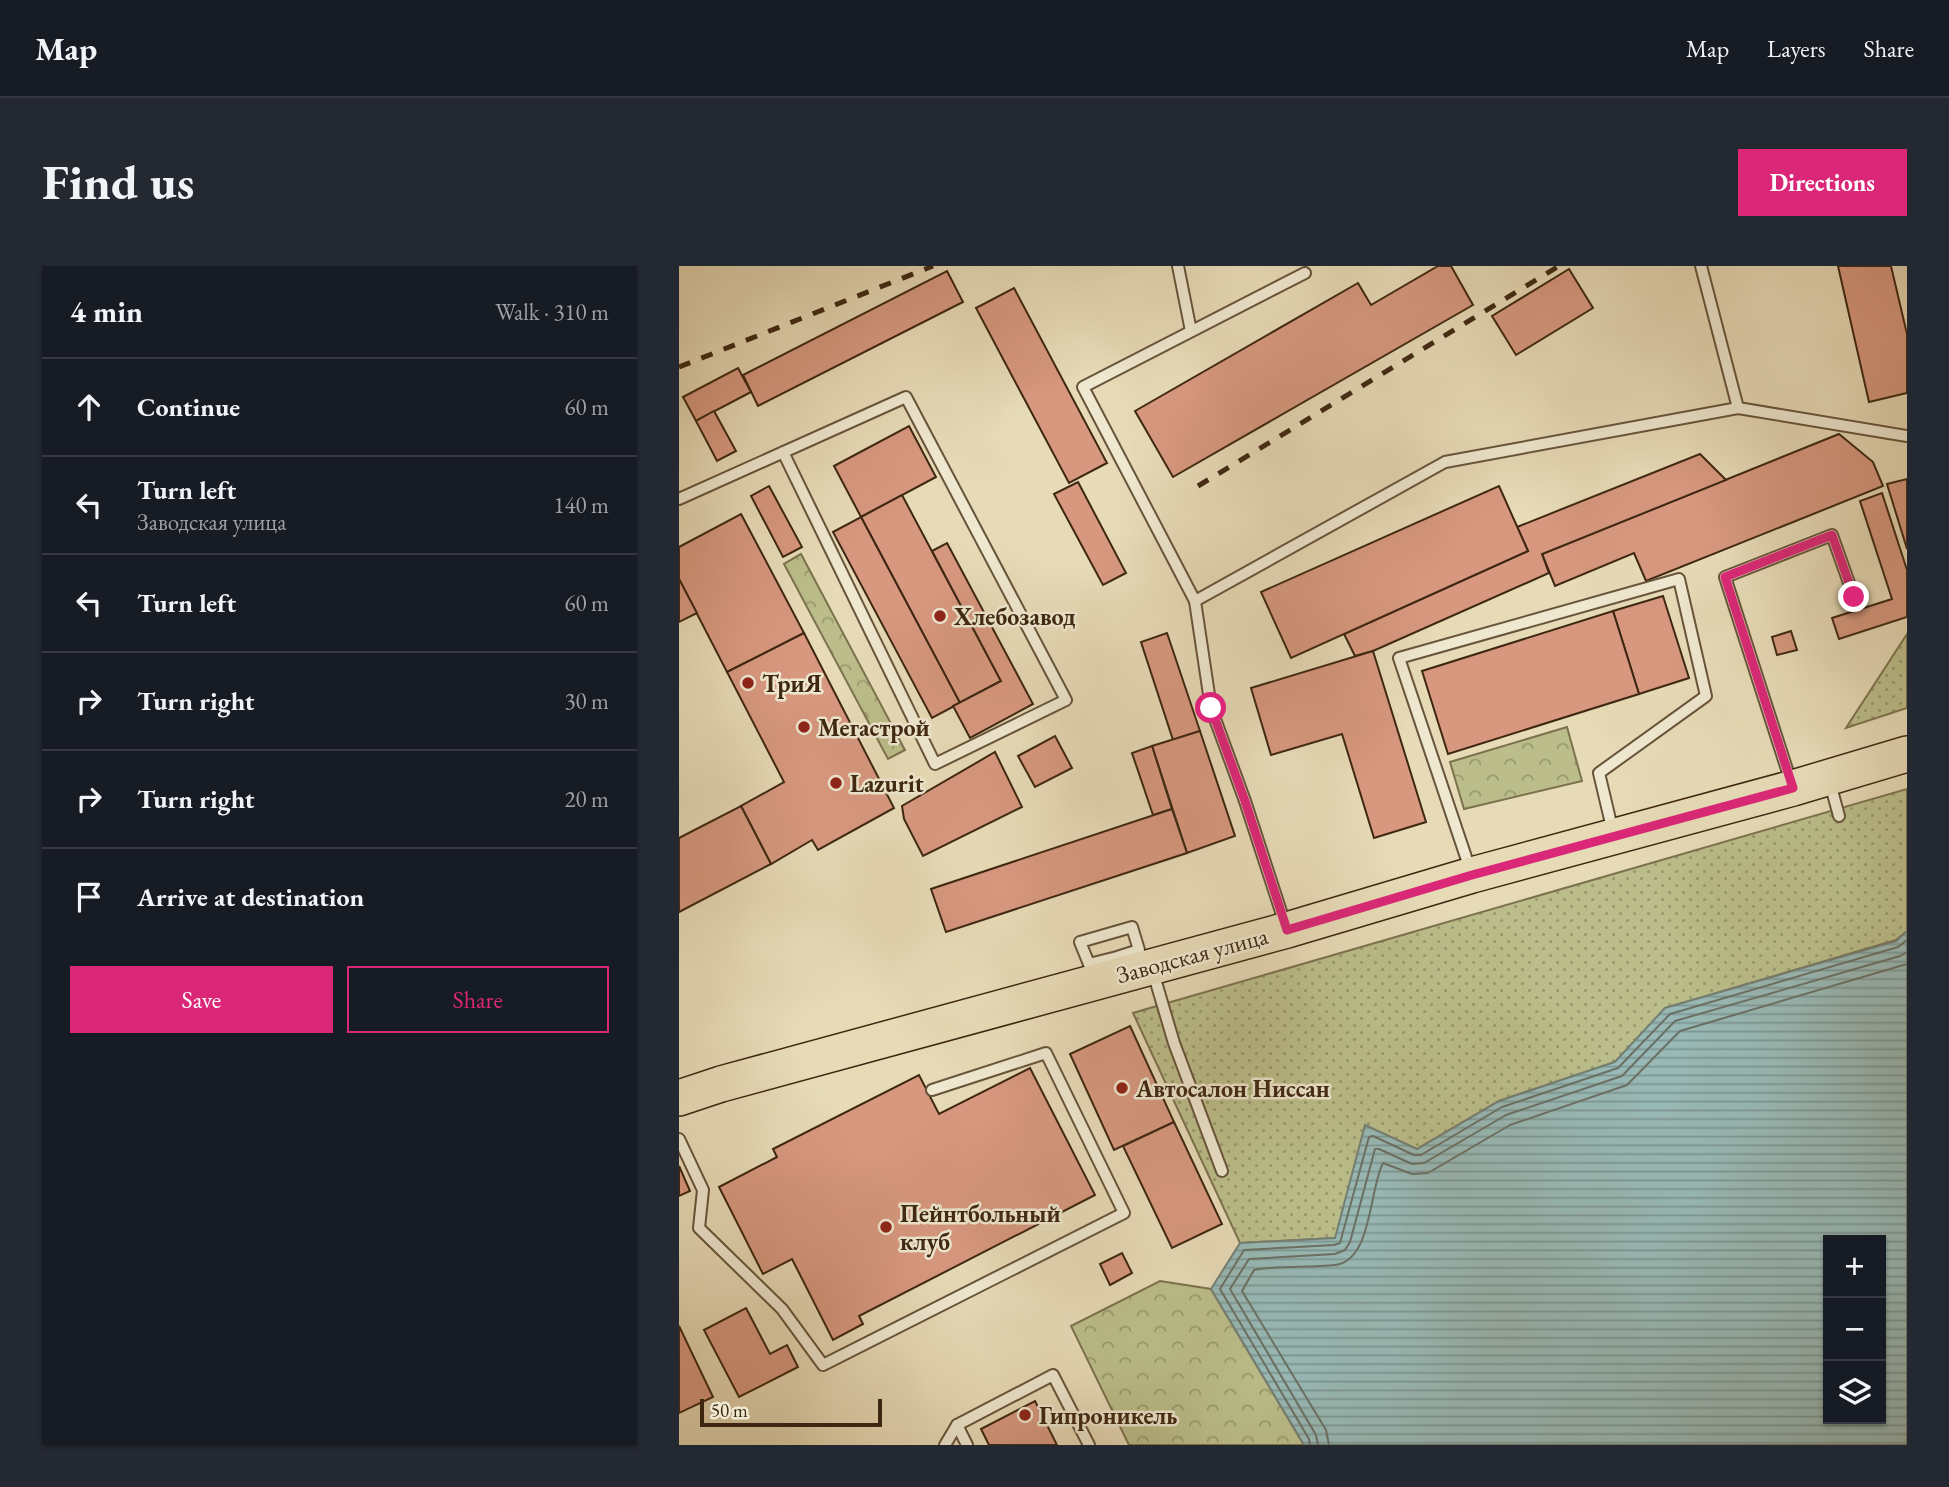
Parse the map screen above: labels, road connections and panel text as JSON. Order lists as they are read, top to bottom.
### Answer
{
  "streets": {
    "main road": ["Заводская улица"]
  },
  "places": [
    "Хлебозавод",
    "ТриЯ",
    "Мегастрой",
    "Lazurit",
    "Автосалон Ниссан",
    "Пейнтбольный клуб",
    "Гипроникель"
  ],
  "scale_bar": "50 m",
  "page": {
    "header": "Map",
    "nav": ["Map", "Layers", "Share"],
    "buttons": [
      "Directions",
      ["Save", "Share"]
    ],
    "title": "Find us",
    "heading": ["4 min", "Walk · 310 m"],
    "list": [
      ["Continue", "60 m"],
      ["Turn left", "Заводская улица", "140 m"],
      ["Turn left", "60 m"],
      ["Turn right", "30 m"],
      ["Turn right", "20 m"],
      "Arrive at destination"
    ],
    "map_buttons": ["+", "−"],
    "scale": "50 m"
  }
}
